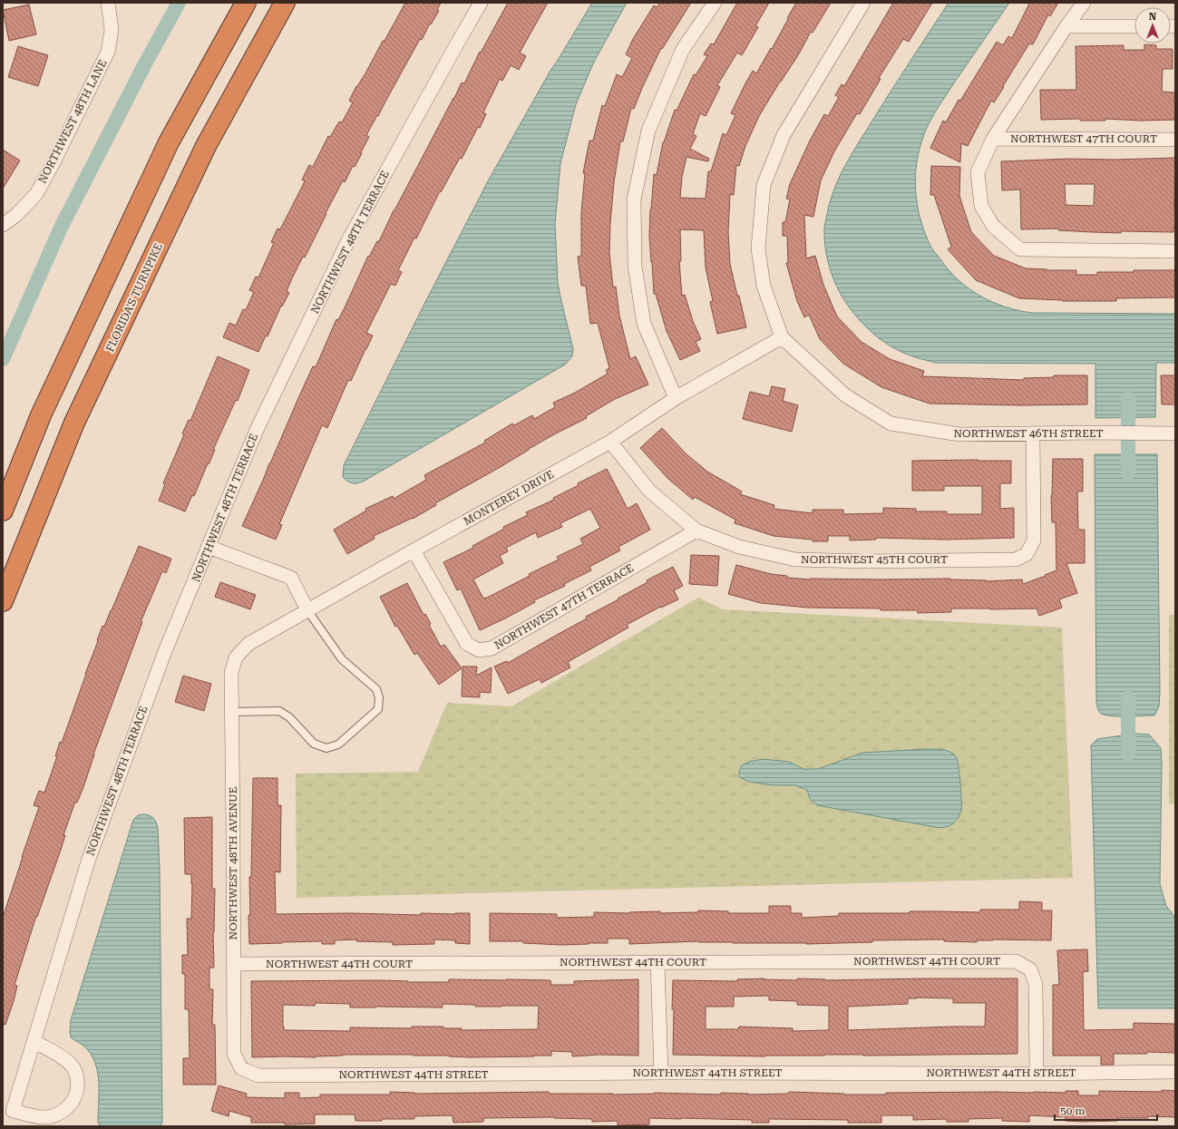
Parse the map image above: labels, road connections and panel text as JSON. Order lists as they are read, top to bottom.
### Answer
{
  "streets": {
    "highway": ["FLORIDA'S TURNPIKE"],
    "street": [
      "NORTHWEST 48TH LANE",
      "NORTHWEST 47TH COURT",
      "NORTHWEST 48TH TERRACE",
      "NORTHWEST 46TH STREET",
      "MONTEREY DRIVE",
      "NORTHWEST 45TH COURT",
      "NORTHWEST 47TH TERRACE",
      "NORTHWEST 48TH AVENUE",
      "NORTHWEST 44TH COURT",
      "NORTHWEST 44TH STREET"
    ]
  },
  "crossings": [
    ["NORTHWEST 46TH STREET", "MONTEREY DRIVE"],
    ["NORTHWEST 46TH STREET", "NORTHWEST 45TH COURT"],
    ["MONTEREY DRIVE", "NORTHWEST 45TH COURT"],
    ["MONTEREY DRIVE", "NORTHWEST 47TH TERRACE"],
    ["MONTEREY DRIVE", "NORTHWEST 48TH AVENUE"],
    ["NORTHWEST 45TH COURT", "NORTHWEST 47TH TERRACE"],
    ["NORTHWEST 48TH AVENUE", "NORTHWEST 44TH COURT"],
    ["NORTHWEST 48TH AVENUE", "NORTHWEST 44TH STREET"],
    ["NORTHWEST 44TH COURT", "NORTHWEST 44TH STREET"]
  ],
  "scale_bar": "50 m",
  "north": "top"
}
